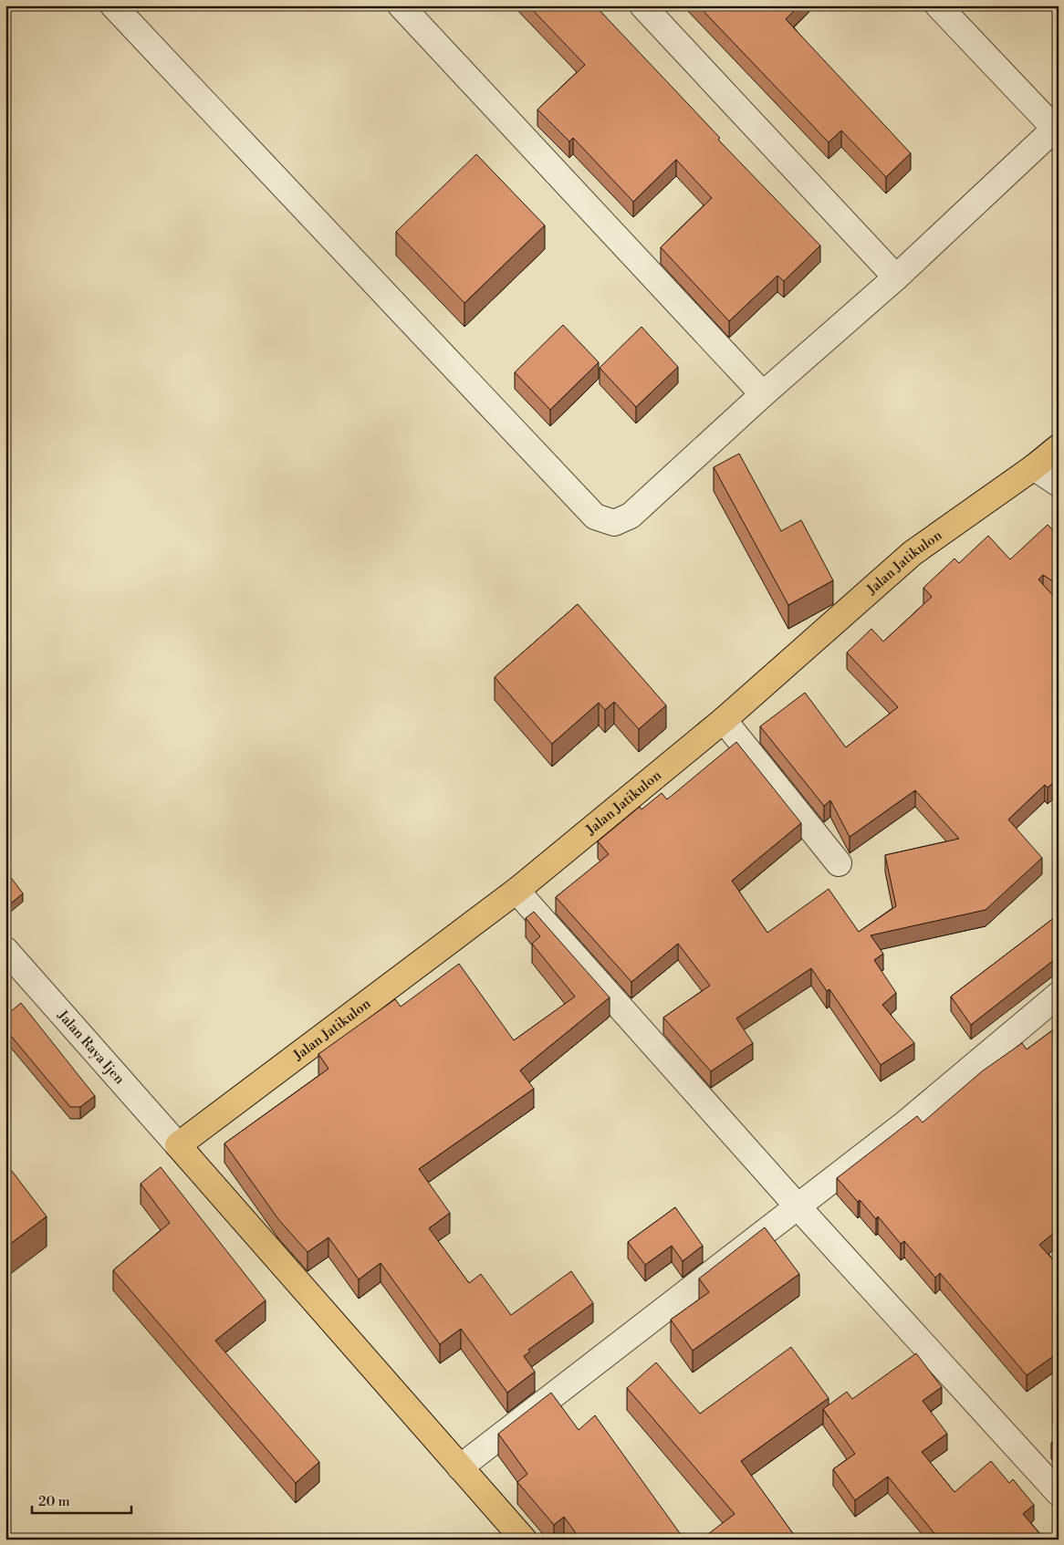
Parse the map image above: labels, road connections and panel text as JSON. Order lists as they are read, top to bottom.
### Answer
{
  "streets": {
    "main road": ["Jalan Jatikulon"],
    "street": ["Jalan Raya Ijen"]
  },
  "crossings": [
    ["Jalan Jatikulon", "Jalan Raya Ijen"]
  ],
  "scale_bar": "20 m"
}
